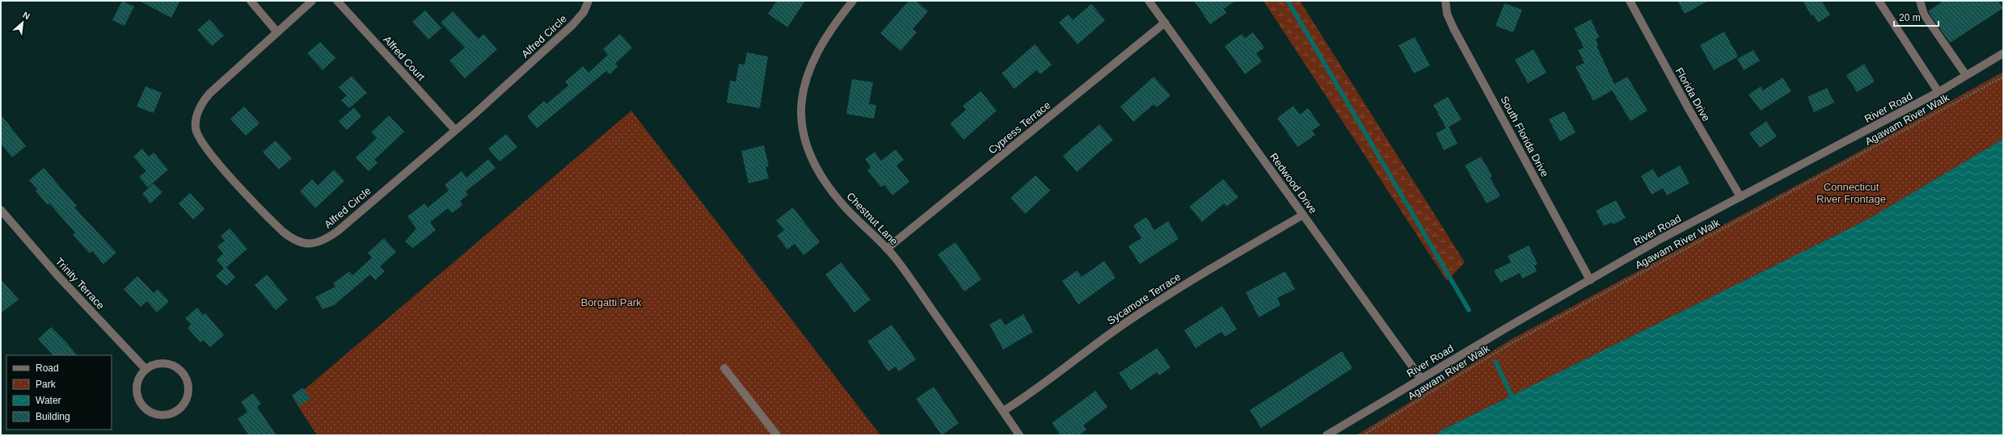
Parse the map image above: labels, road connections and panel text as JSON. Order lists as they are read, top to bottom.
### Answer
{
  "streets": {
    "street": [
      "Alfred Circle",
      "Alfred Court",
      "Florida Drive",
      "River Road",
      "Cypress Terrace",
      "South Florida Drive",
      "Redwood Drive",
      "Chestnut Lane",
      "Trinity Terrace",
      "Sycamore Terrace"
    ],
    "path": ["Agawam River Walk"]
  },
  "crossings": [
    ["Alfred Circle", "Alfred Court"],
    ["Florida Drive", "River Road"],
    ["River Road", "South Florida Drive"],
    ["River Road", "Redwood Drive"],
    ["Cypress Terrace", "Redwood Drive"],
    ["Cypress Terrace", "Chestnut Lane"],
    ["Redwood Drive", "Sycamore Terrace"],
    ["Chestnut Lane", "Sycamore Terrace"]
  ],
  "parks": ["Connecticut River Frontage", "Borgatti Park"],
  "legend": [
    "Road",
    "Park",
    "Water",
    "Building"
  ],
  "scale_bar": "20 m",
  "north": "top right"
}
